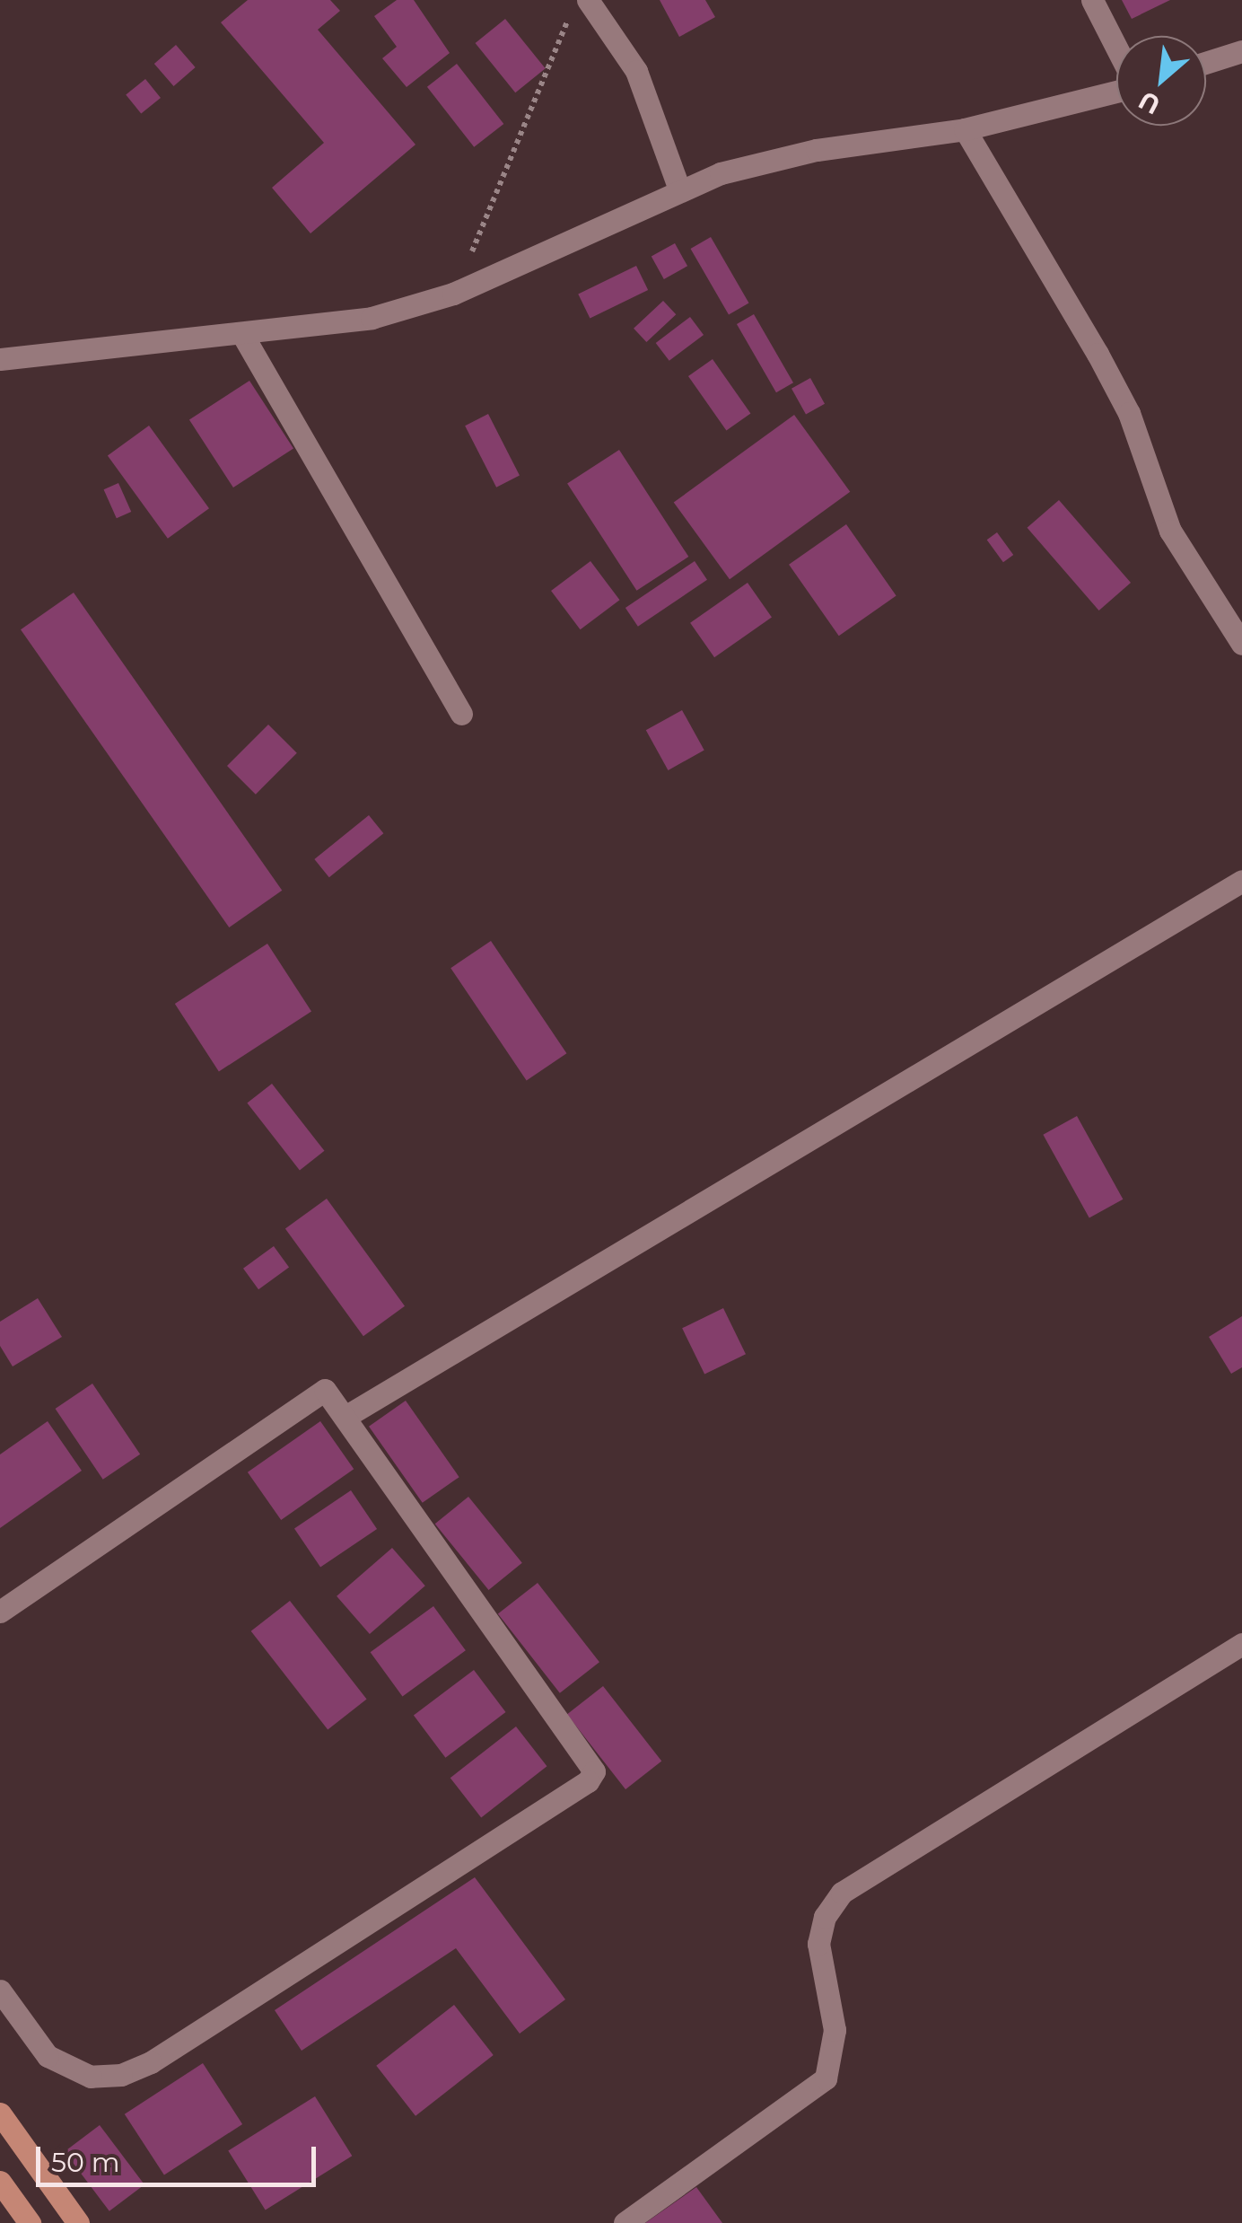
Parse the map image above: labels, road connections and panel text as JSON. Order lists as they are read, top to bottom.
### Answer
{
  "scale_bar": "50 m",
  "north": "bottom left"
}
